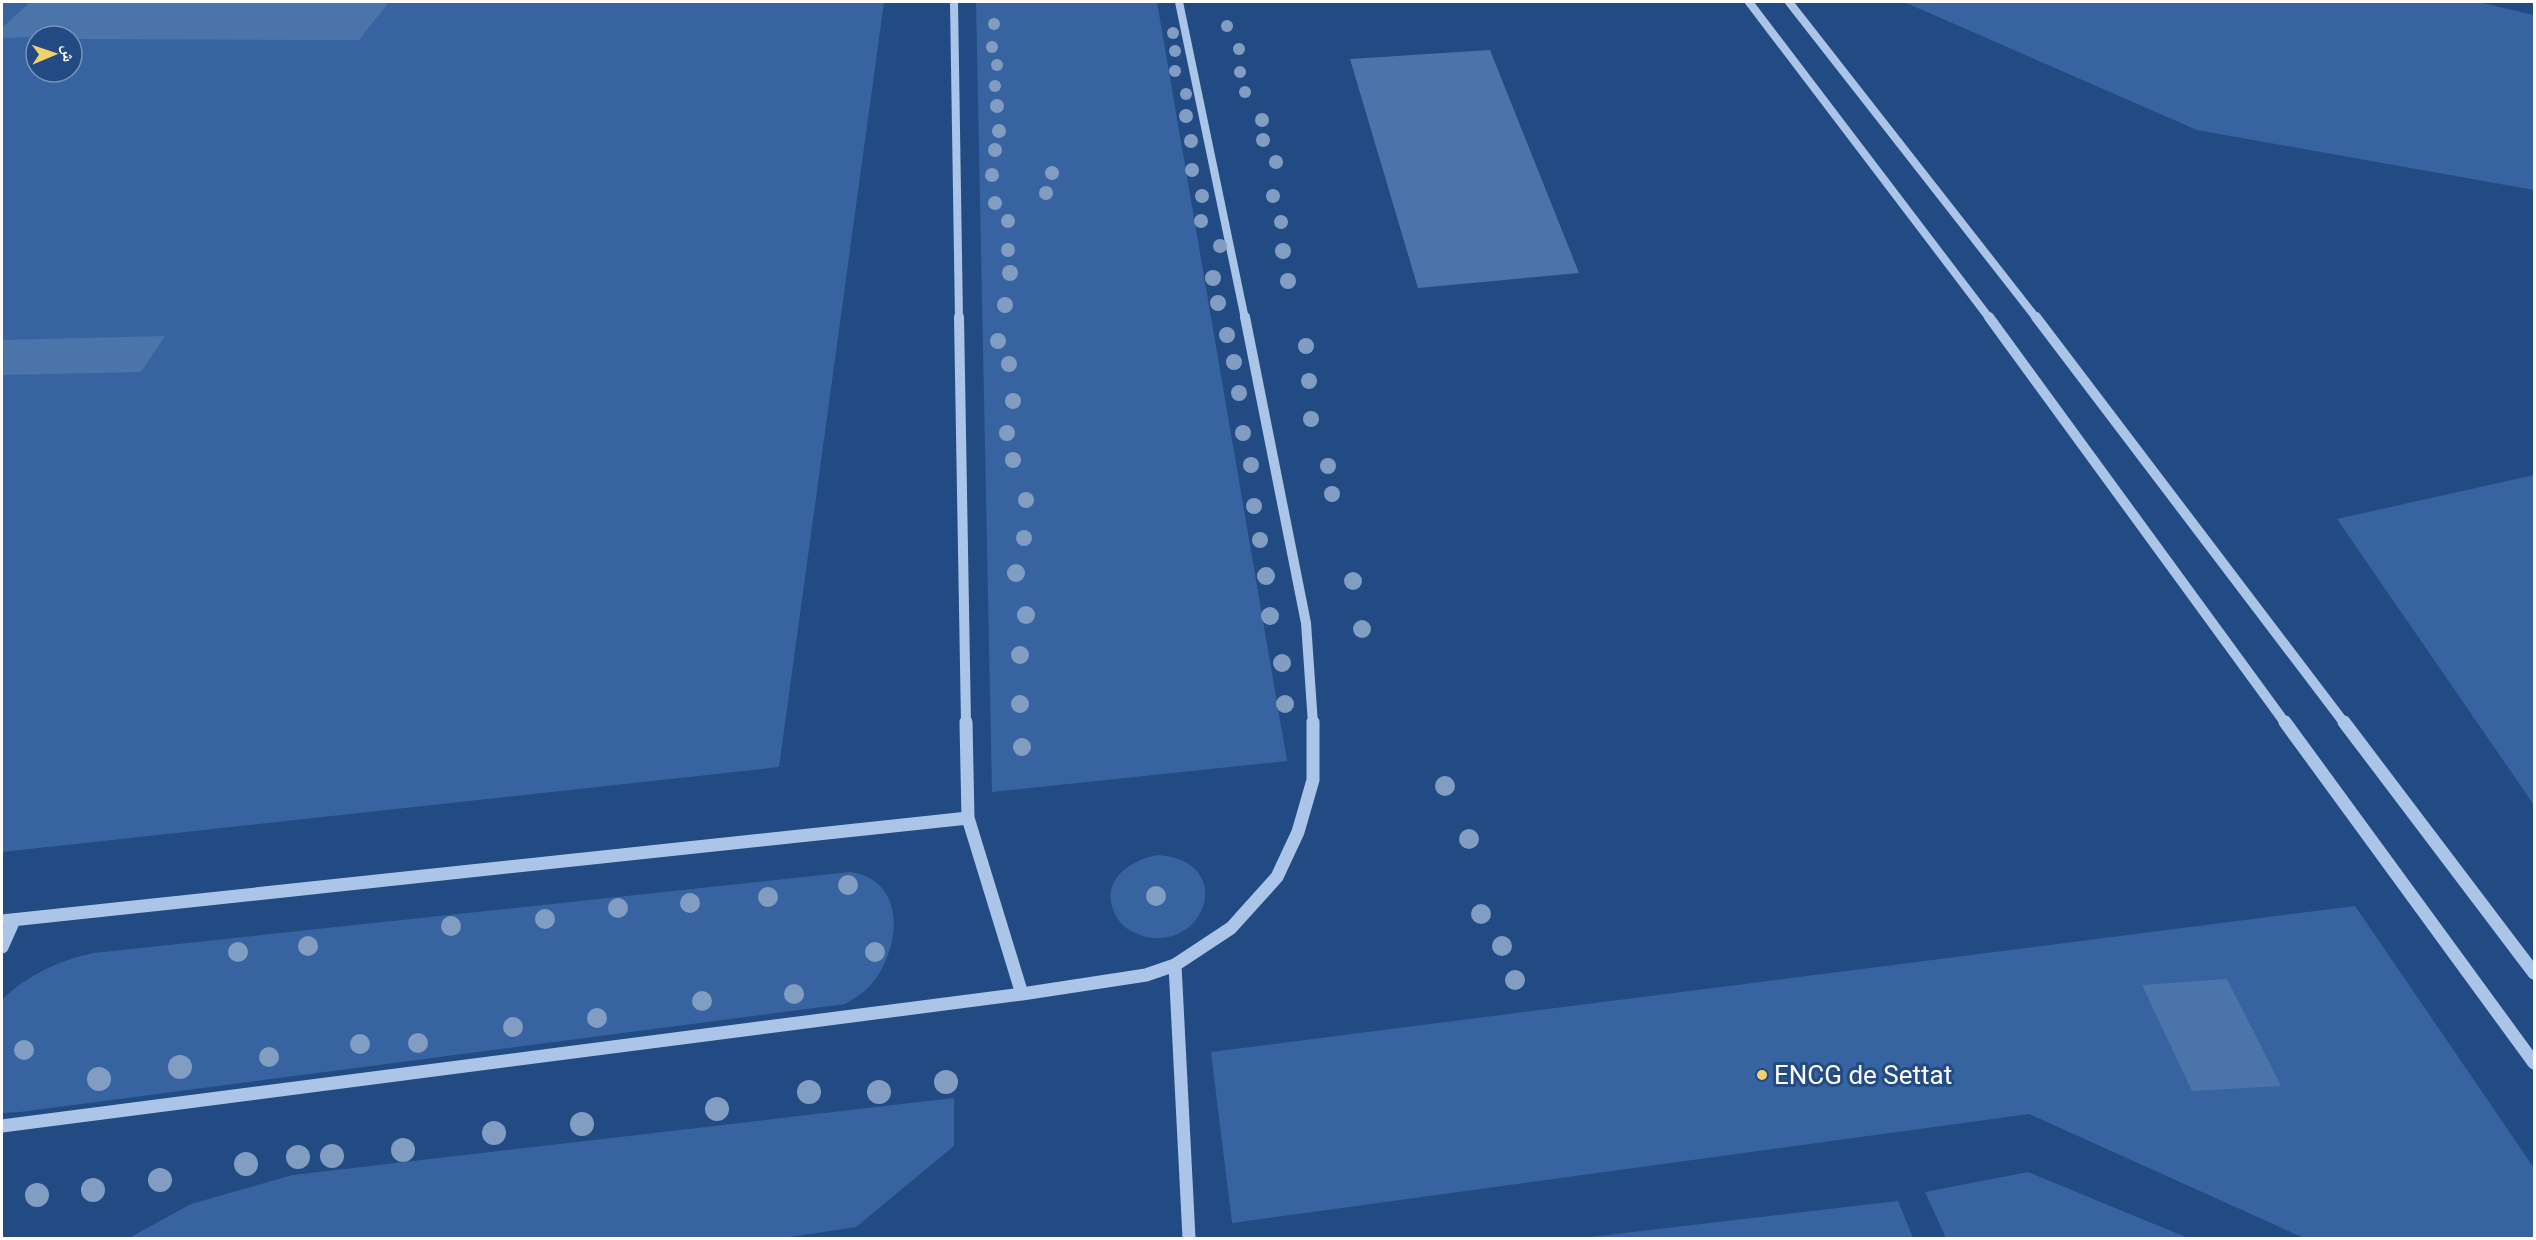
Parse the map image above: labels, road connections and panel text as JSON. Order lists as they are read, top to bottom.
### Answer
{
  "places": ["ENCG de Settat"],
  "north": "right"
}
